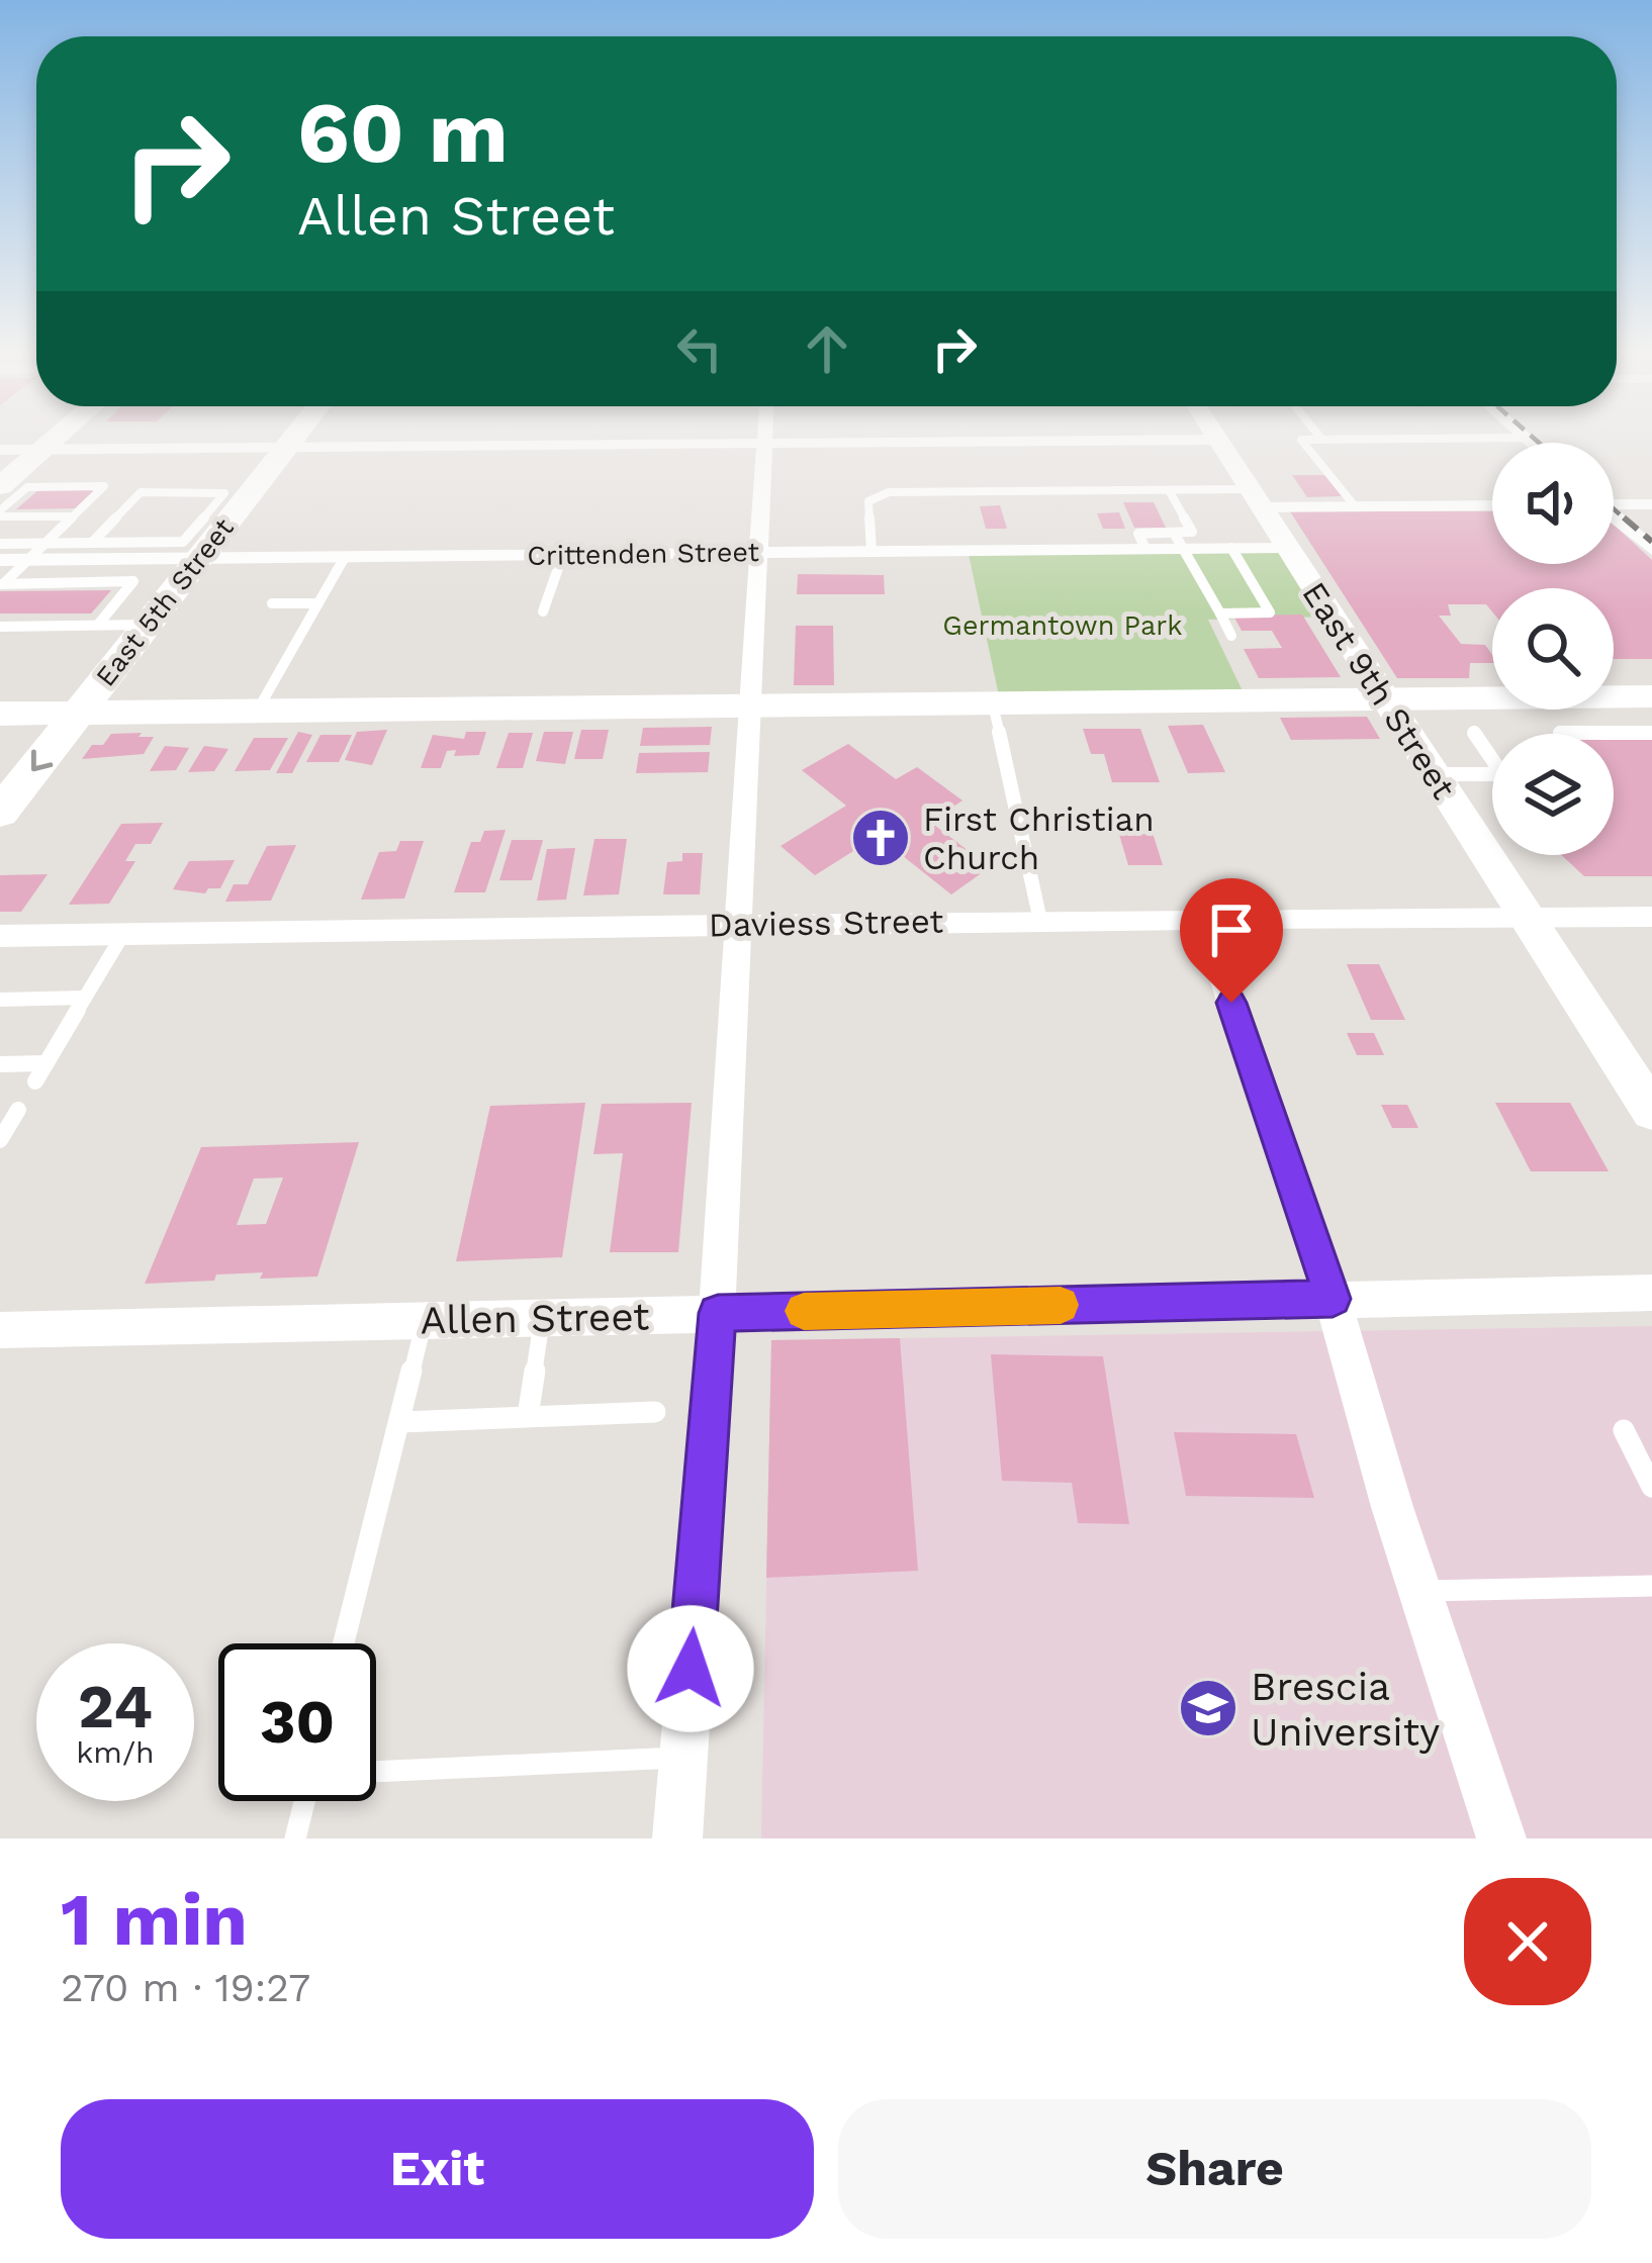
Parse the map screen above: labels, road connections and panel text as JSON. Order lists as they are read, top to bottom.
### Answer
{
  "streets": {
    "main road": ["East 5th Street"],
    "street": [
      "Crittenden Street",
      "East 9th Street",
      "Daviess Street",
      "Allen Street"
    ]
  },
  "crossings": [
    ["Crittenden Street", "East 5th Street"],
    ["Crittenden Street", "East 9th Street"],
    ["East 9th Street", "Daviess Street"]
  ],
  "parks": ["Germantown Park"],
  "places": {
    "church": ["First Christian Church"],
    "school or university": ["Brescia University"]
  },
  "page": {
    "turn": ["60 m", "Allen Street"],
    "speed": "24 km/h",
    "limit": "30",
    "heading": ["1 min", "270 m · 19:27"],
    "buttons": ["Exit", "Share"]
  }
}
